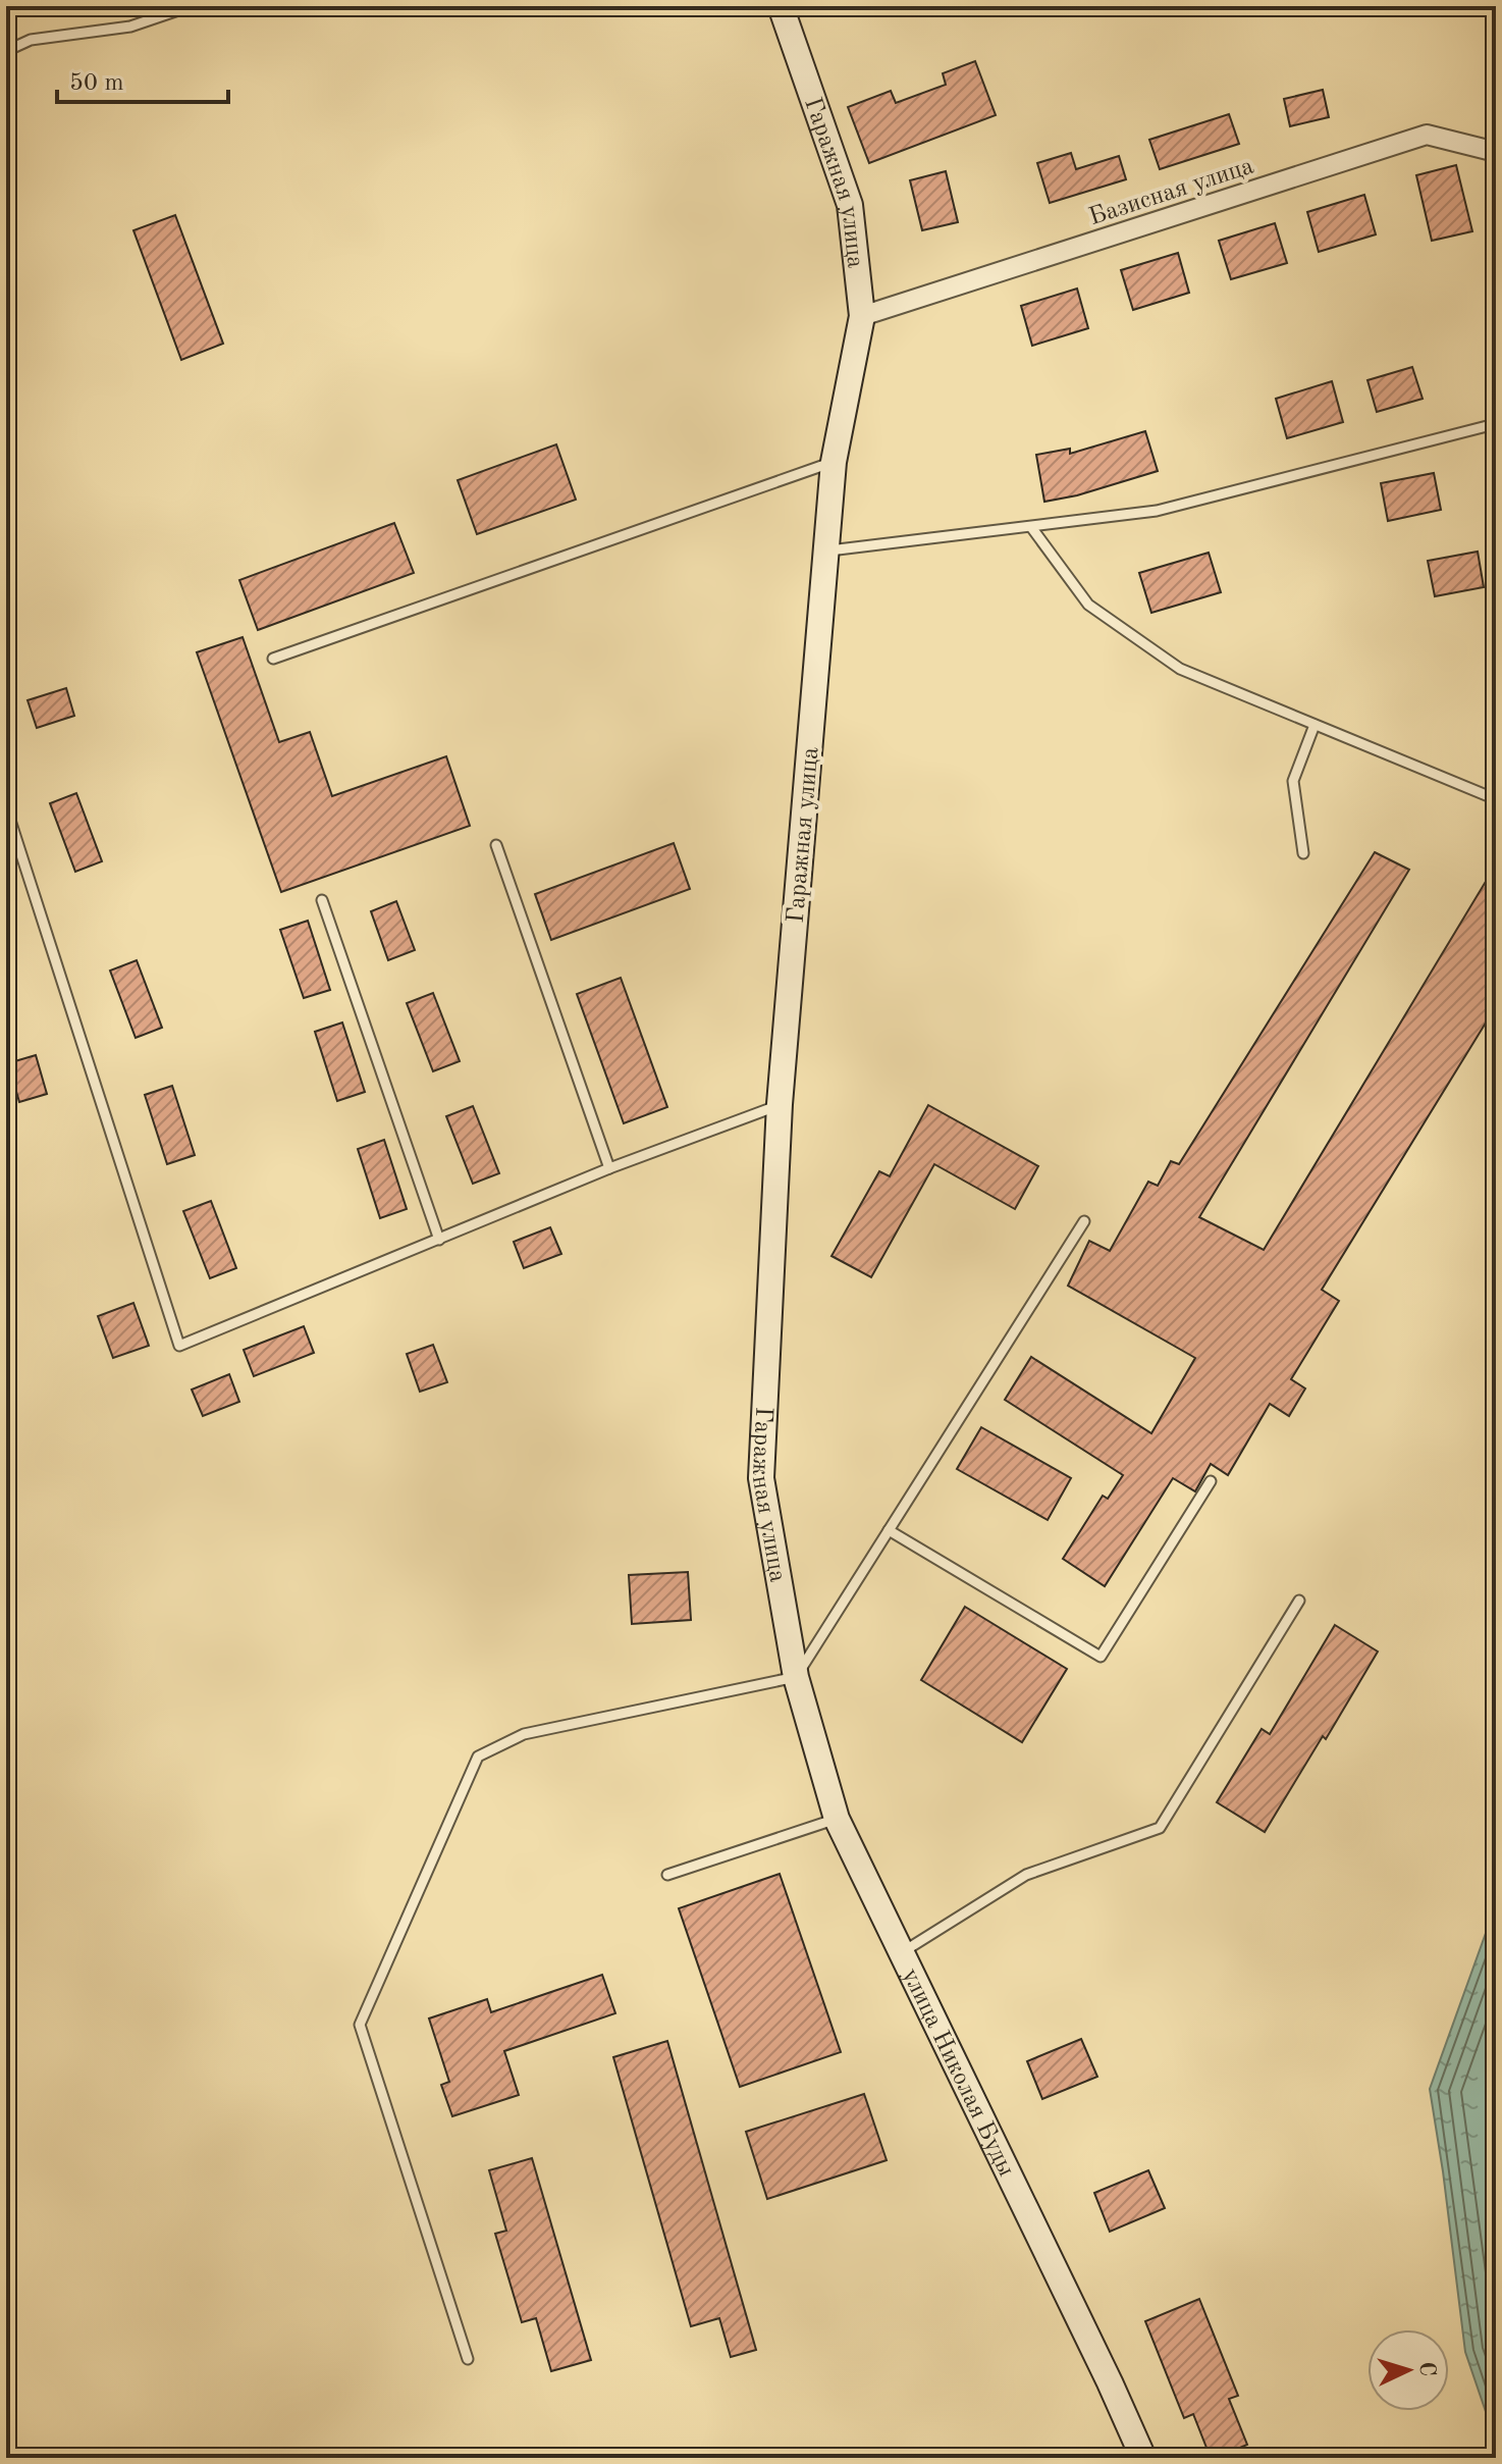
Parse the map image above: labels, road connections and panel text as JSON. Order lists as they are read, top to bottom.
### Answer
{
  "streets": {
    "street": ["Гаражная улица", "Базисная улица", "улица Николая Буды"]
  },
  "crossings": [
    ["Гаражная улица", "Базисная улица"],
    ["Гаражная улица", "улица Николая Буды"]
  ],
  "scale_bar": "50 m",
  "north": "right"
}
